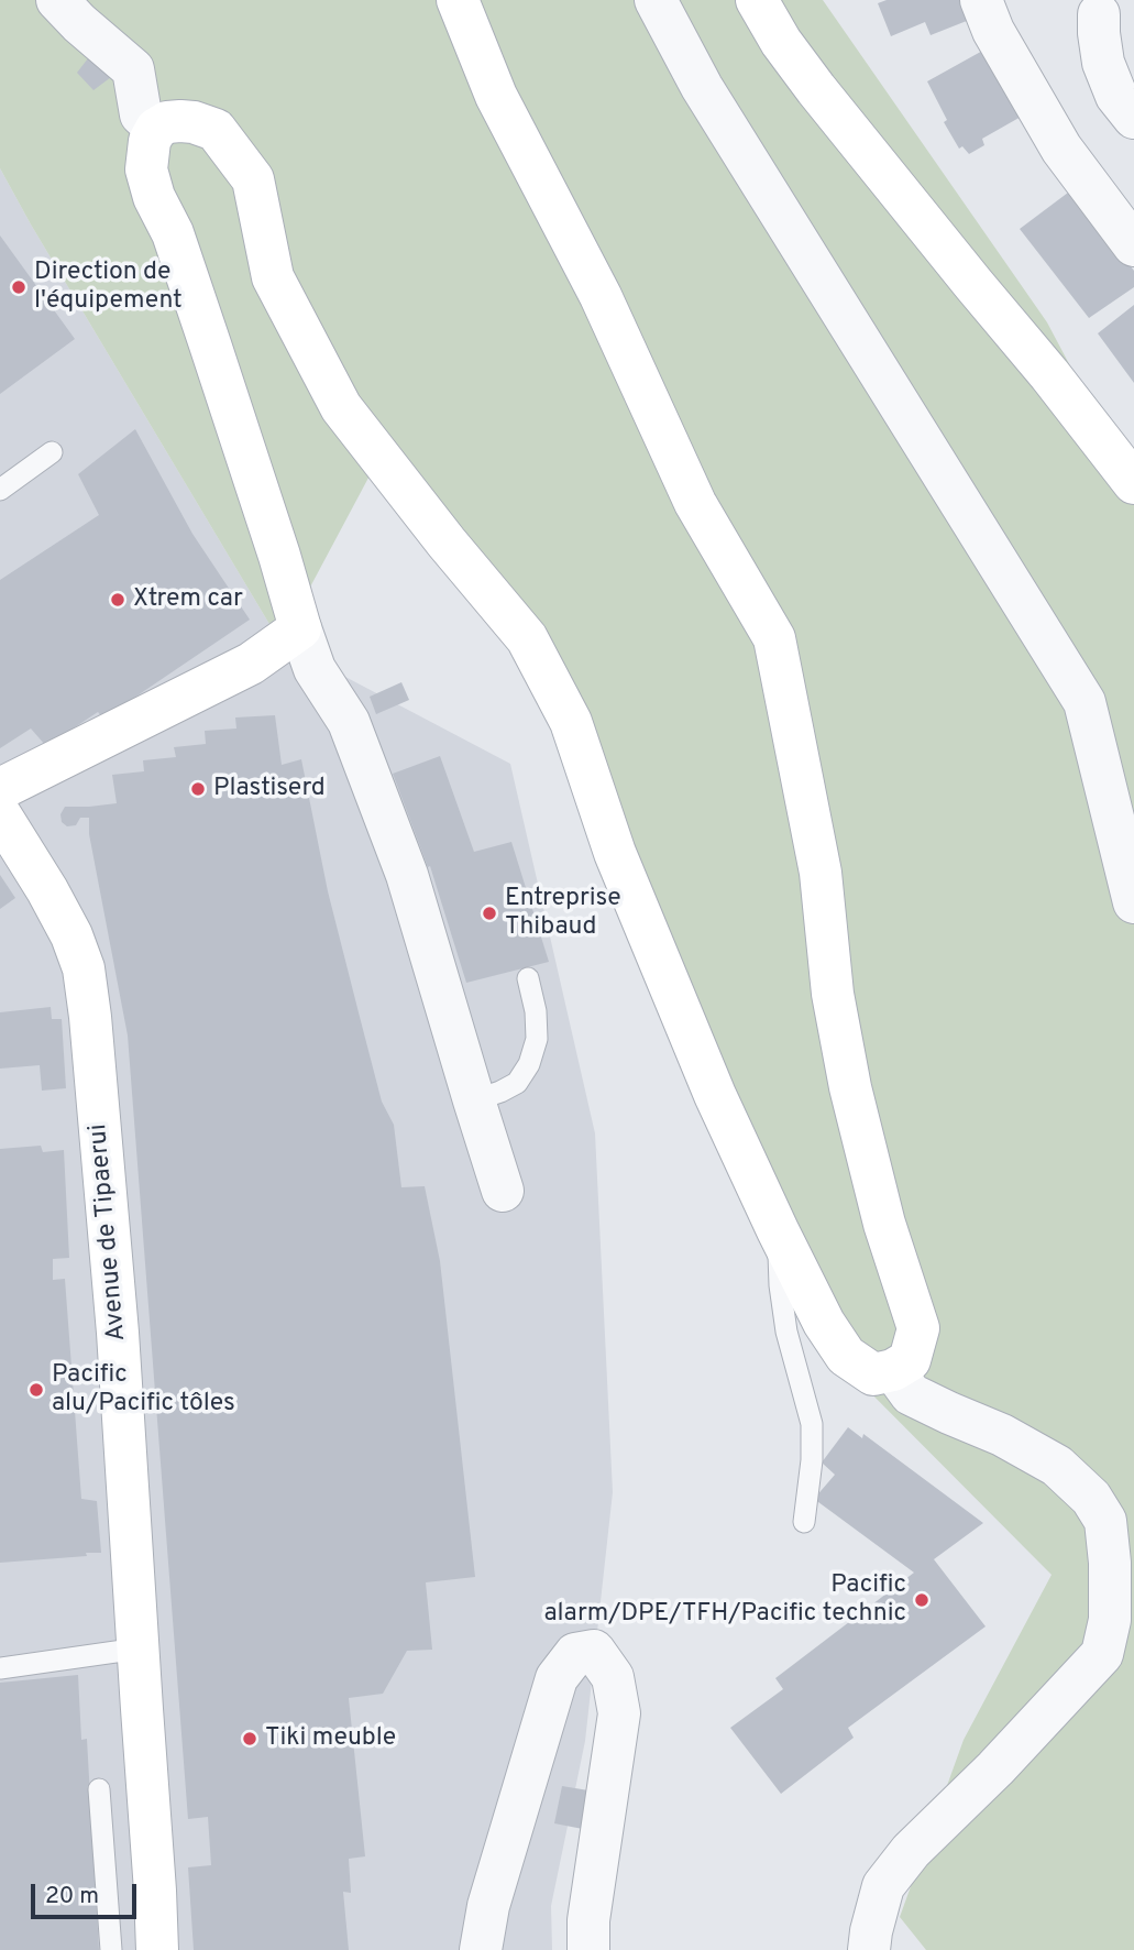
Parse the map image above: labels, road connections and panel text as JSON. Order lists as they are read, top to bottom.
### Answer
{
  "streets": {
    "street": ["Avenue de Tipaerui"]
  },
  "places": [
    "Direction de l'équipement",
    "Xtrem car",
    "Plastiserd",
    "Entreprise Thibaud",
    "Pacific alu/Pacific tôles",
    "Pacific alarm/DPE/TFH/Pacific technic",
    "Tiki meuble"
  ],
  "scale_bar": "20 m"
}
